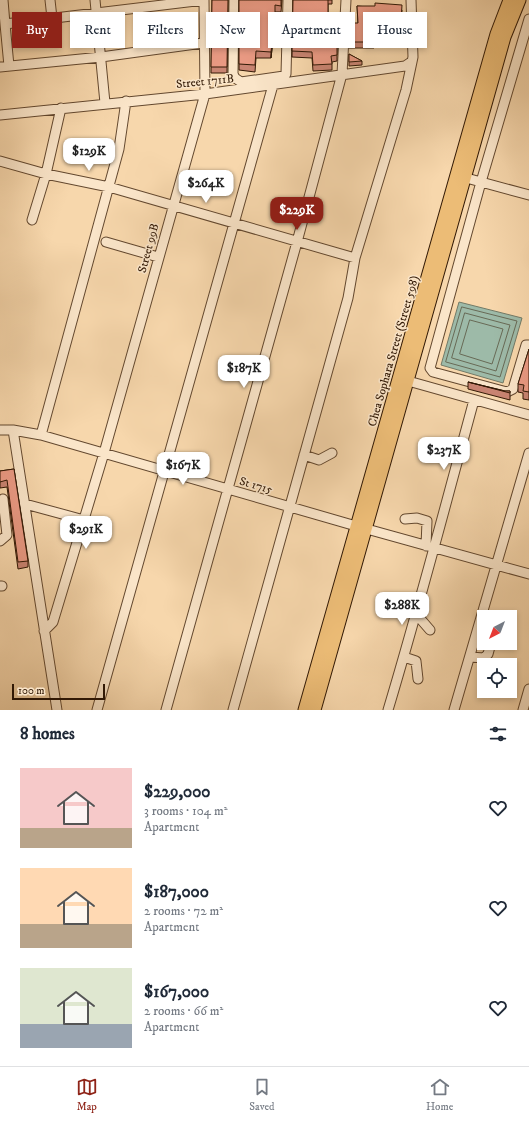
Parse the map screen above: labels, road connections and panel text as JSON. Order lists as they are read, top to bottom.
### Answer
{
  "streets": {
    "main road": ["Chea Sophara Street (Street 598)"],
    "street": ["Street 1711B", "Street 99B", "St 1715"]
  },
  "crossings": [
    ["Street 1711B", "Street 99B"],
    ["Street 99B", "St 1715"],
    ["Chea Sophara Street (Street 598)", "St 1715"]
  ],
  "scale_bar": "100 m",
  "north": "bottom left",
  "page": {
    "chip": [
      "Buy",
      "Rent",
      "Filters",
      "New",
      "Apartment",
      "House"
    ],
    "price": [
      "$129K",
      "$264K",
      "$229K",
      "$187K",
      "$237K",
      "$167K",
      "$291K",
      "$288K"
    ],
    "scale": "100 m",
    "heading": "8 homes",
    "list": [
      {
        "name": "$229,000",
        "note": "3 rooms · 104 m² · Apartment"
      },
      {
        "name": "$187,000",
        "note": "2 rooms · 72 m² · Apartment"
      },
      {
        "name": "$167,000",
        "note": "2 rooms · 66 m² · Apartment"
      }
    ],
    "tabs": ["Map", "Saved", "Home"]
  }
}
